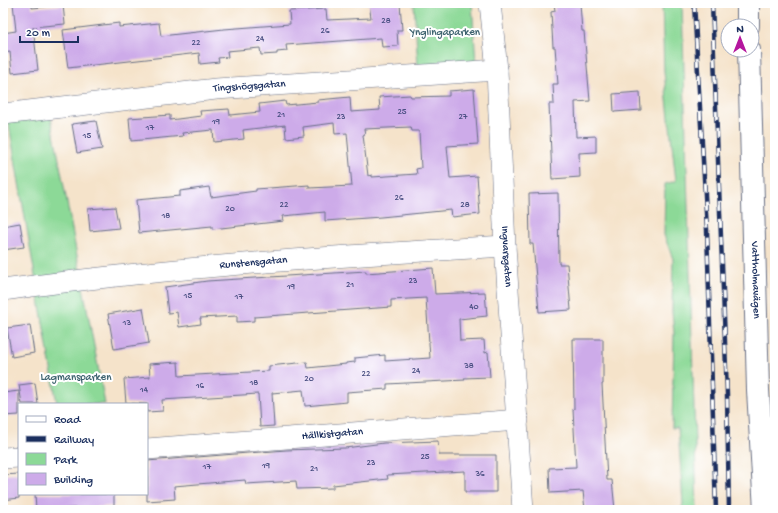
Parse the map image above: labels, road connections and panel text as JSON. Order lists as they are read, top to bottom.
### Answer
{
  "streets": {
    "main road": ["Vattholmavägen"],
    "street": [
      "Tingshögsgatan",
      "Ingvarsgatan",
      "Runstensgatan",
      "Hällkistgatan"
    ]
  },
  "crossings": [
    ["Tingshögsgatan", "Ingvarsgatan"],
    ["Ingvarsgatan", "Runstensgatan"],
    ["Ingvarsgatan", "Hällkistgatan"]
  ],
  "parks": ["Ynglingaparken", "Lagmansparken"],
  "house_numbers": [
    "28",
    "26",
    "24",
    "22",
    "25",
    "21",
    "23",
    "27",
    "19",
    "17",
    "15",
    "26",
    "22",
    "28",
    "20",
    "18",
    "23",
    "21",
    "19",
    "15",
    "17",
    "40",
    "13",
    "38",
    "24",
    "22",
    "20",
    "18",
    "16",
    "14",
    "25",
    "23",
    "19",
    "17",
    "21",
    "36"
  ],
  "legend": [
    "Road",
    "Railway",
    "Park",
    "Building"
  ],
  "scale_bar": "20 m",
  "north": "top"
}
